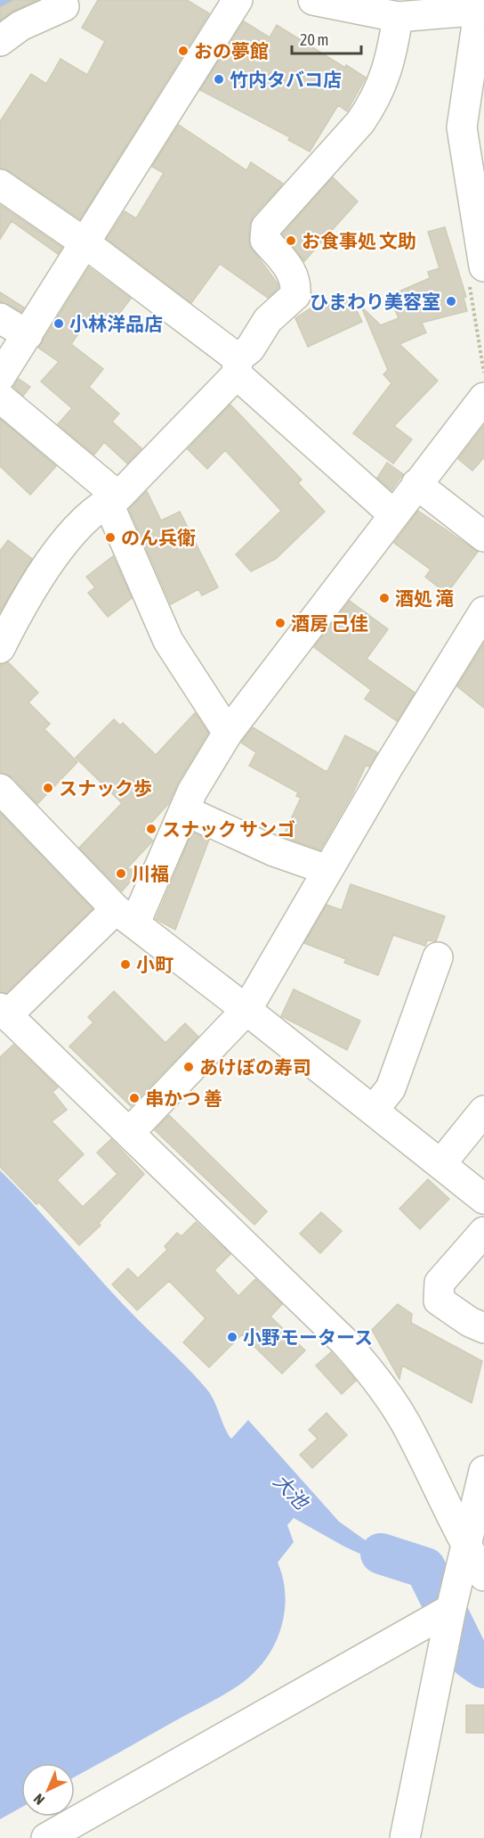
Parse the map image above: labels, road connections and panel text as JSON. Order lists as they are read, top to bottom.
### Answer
{
  "water": ["大池"],
  "places": [
    "おの夢館",
    "竹内タバコ店",
    "お食事処 文助",
    "ひまわり美容室",
    "小林洋品店",
    "のん兵衛",
    "酒処 滝",
    "酒房 己佳",
    "スナック歩",
    "スナック サンゴ",
    "川福",
    "小町",
    "あけぼの寿司",
    "串かつ 善",
    "小野モータース"
  ],
  "scale_bar": "20 m",
  "north": "bottom left"
}
